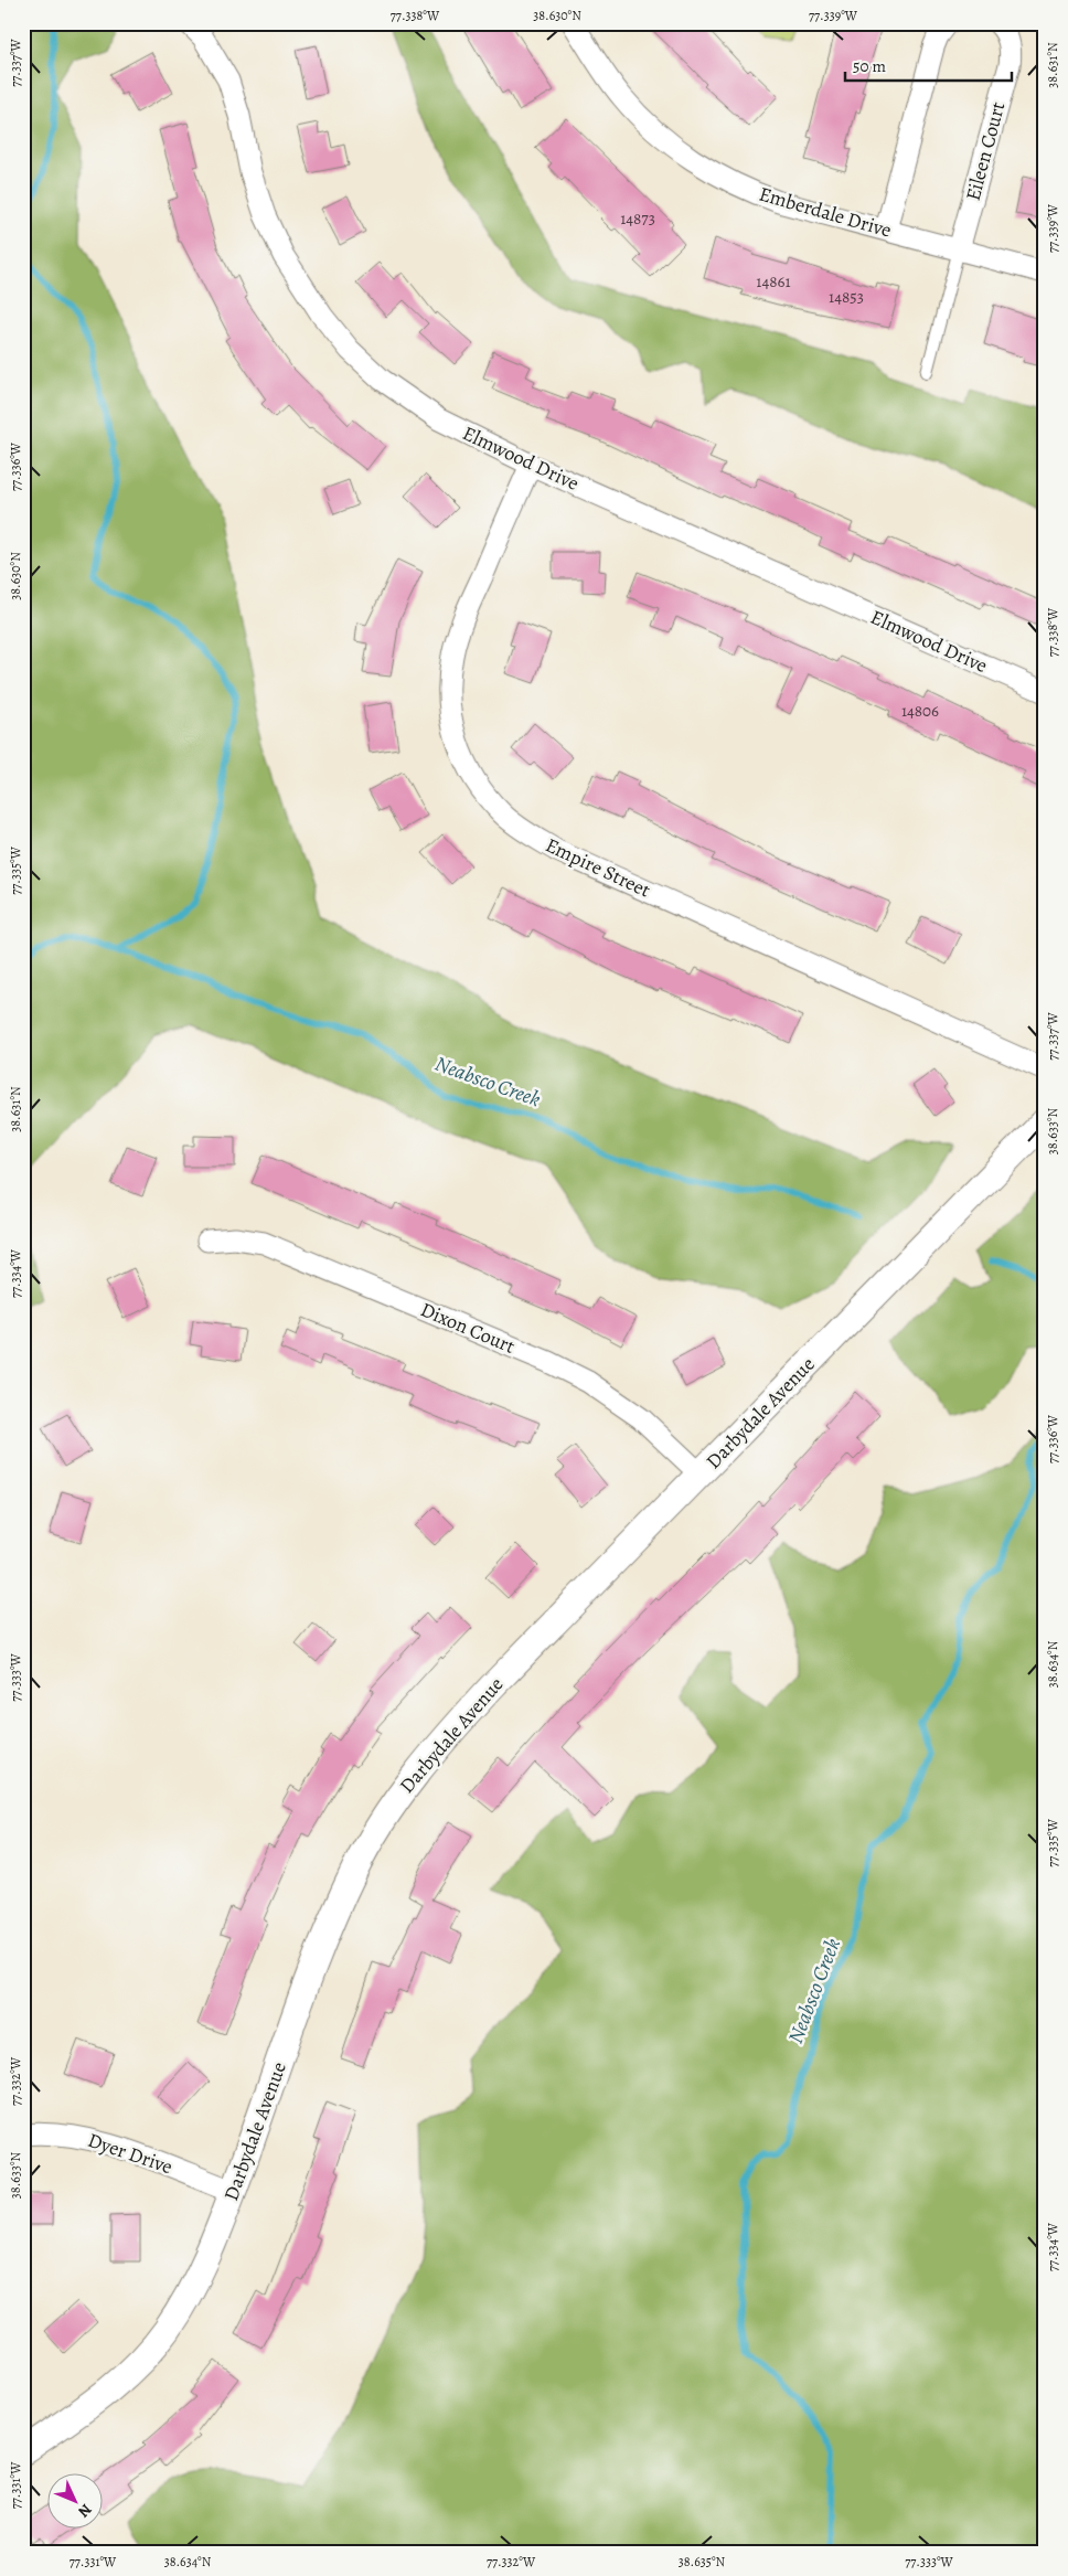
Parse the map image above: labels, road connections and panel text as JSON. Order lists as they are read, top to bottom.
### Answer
{
  "streets": {
    "street": [
      "Eileen Court",
      "Emberdale Drive",
      "Elmwood Drive",
      "Empire Street",
      "Dixon Court",
      "Darbydale Avenue",
      "Dyer Drive"
    ]
  },
  "crossings": [
    ["Eileen Court", "Emberdale Drive"],
    ["Elmwood Drive", "Empire Street"],
    ["Dixon Court", "Darbydale Avenue"],
    ["Darbydale Avenue", "Dyer Drive"]
  ],
  "water": ["Neabsco Creek"],
  "house_numbers": [
    "14873",
    "14861",
    "14853",
    "14806"
  ],
  "scale_bar": "50 m",
  "north": "bottom right",
  "coordinates": [
    "77.338°W",
    "38.630°N",
    "77.339°W",
    "77.337°W",
    "38.631°N",
    "77.336°W",
    "77.335°W",
    "38.633°N",
    "77.334°W",
    "38.634°N",
    "77.333°W",
    "77.332°W",
    "77.331°W",
    "38.635°N"
  ]
}
